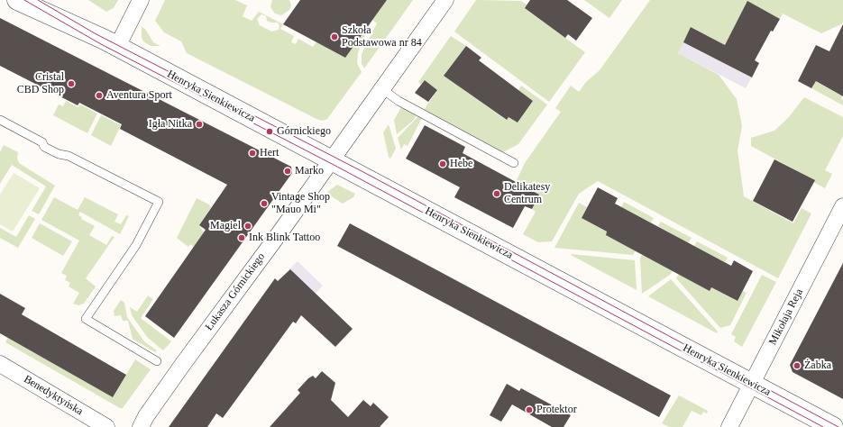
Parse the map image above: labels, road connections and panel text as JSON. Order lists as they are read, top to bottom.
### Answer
{
  "streets": {
    "street": [
      "Henryka Sienkiewicza",
      "Łukasza Górnickiego",
      "Mikołaja Reja",
      "Benedyktyńska"
    ]
  },
  "crossings": [
    ["Henryka Sienkiewicza", "Łukasza Górnickiego"],
    ["Henryka Sienkiewicza", "Mikołaja Reja"]
  ],
  "places": [
    "Szkoła Podstawowa nr 84",
    "Cristal CBD Shop",
    "Aventura Sport",
    "Igła Nitka",
    "Górnickiego",
    "Hert",
    "Hebe",
    "Marko",
    "Delikatesy Centrum",
    "Vintage Shop \"Mauo Mi\"",
    "Magiel",
    "Ink Blink Tattoo",
    "Żabka",
    "Protektor"
  ]
}
